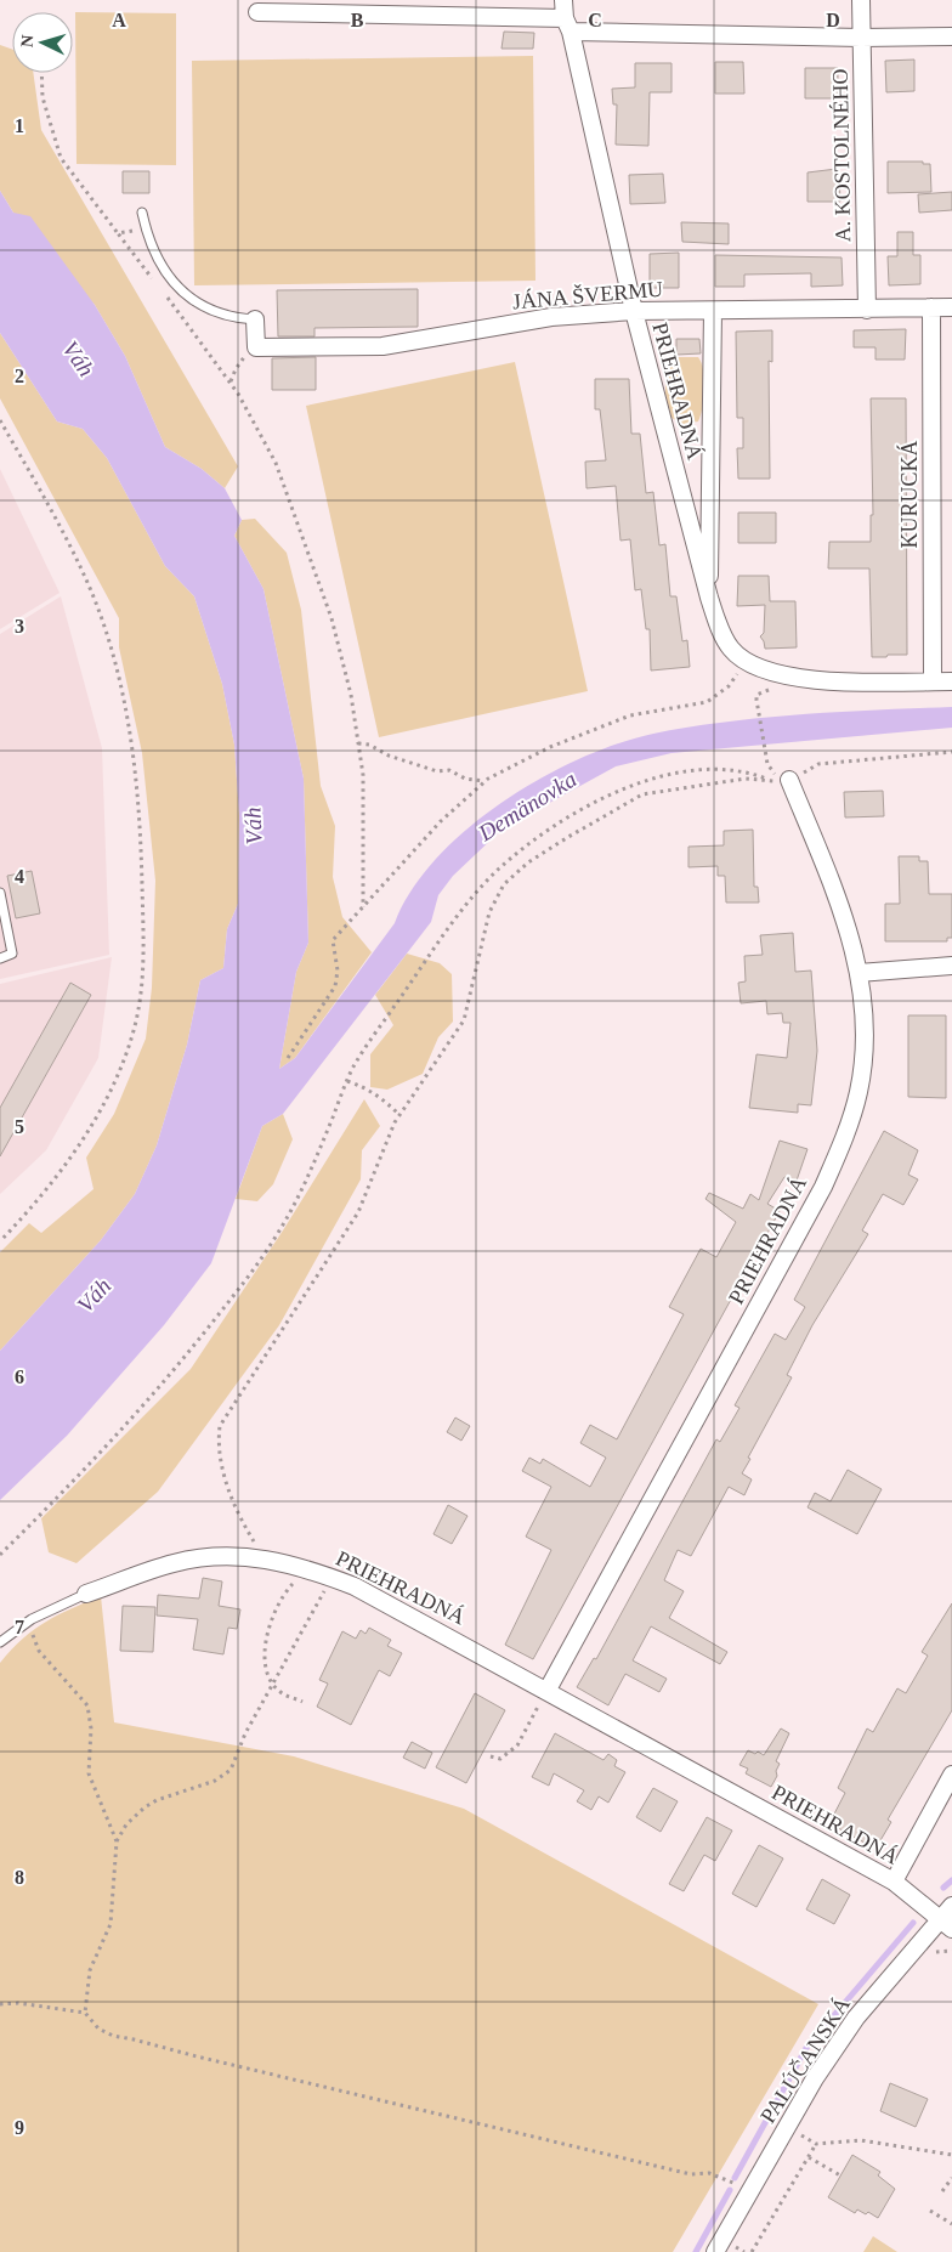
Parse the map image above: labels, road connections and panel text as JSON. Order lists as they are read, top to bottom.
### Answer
{
  "streets": {
    "street": [
      "A. KOSTOLNÉHO",
      "JÁNA ŠVERMU",
      "PRIEHRADNÁ",
      "KURUCKÁ",
      "PALÚČANSKÁ"
    ]
  },
  "crossings": [
    ["A. KOSTOLNÉHO", "JÁNA ŠVERMU"],
    ["JÁNA ŠVERMU", "PRIEHRADNÁ"],
    ["JÁNA ŠVERMU", "KURUCKÁ"],
    ["PRIEHRADNÁ", "PALÚČANSKÁ"]
  ],
  "water": ["Váh", "Demänovka"],
  "north": "left",
  "grid": {
    "columns": [
      "A",
      "B",
      "C",
      "D"
    ],
    "rows": [
      "1",
      "2",
      "3",
      "4",
      "5",
      "6",
      "7",
      "8",
      "9"
    ]
  }
}
